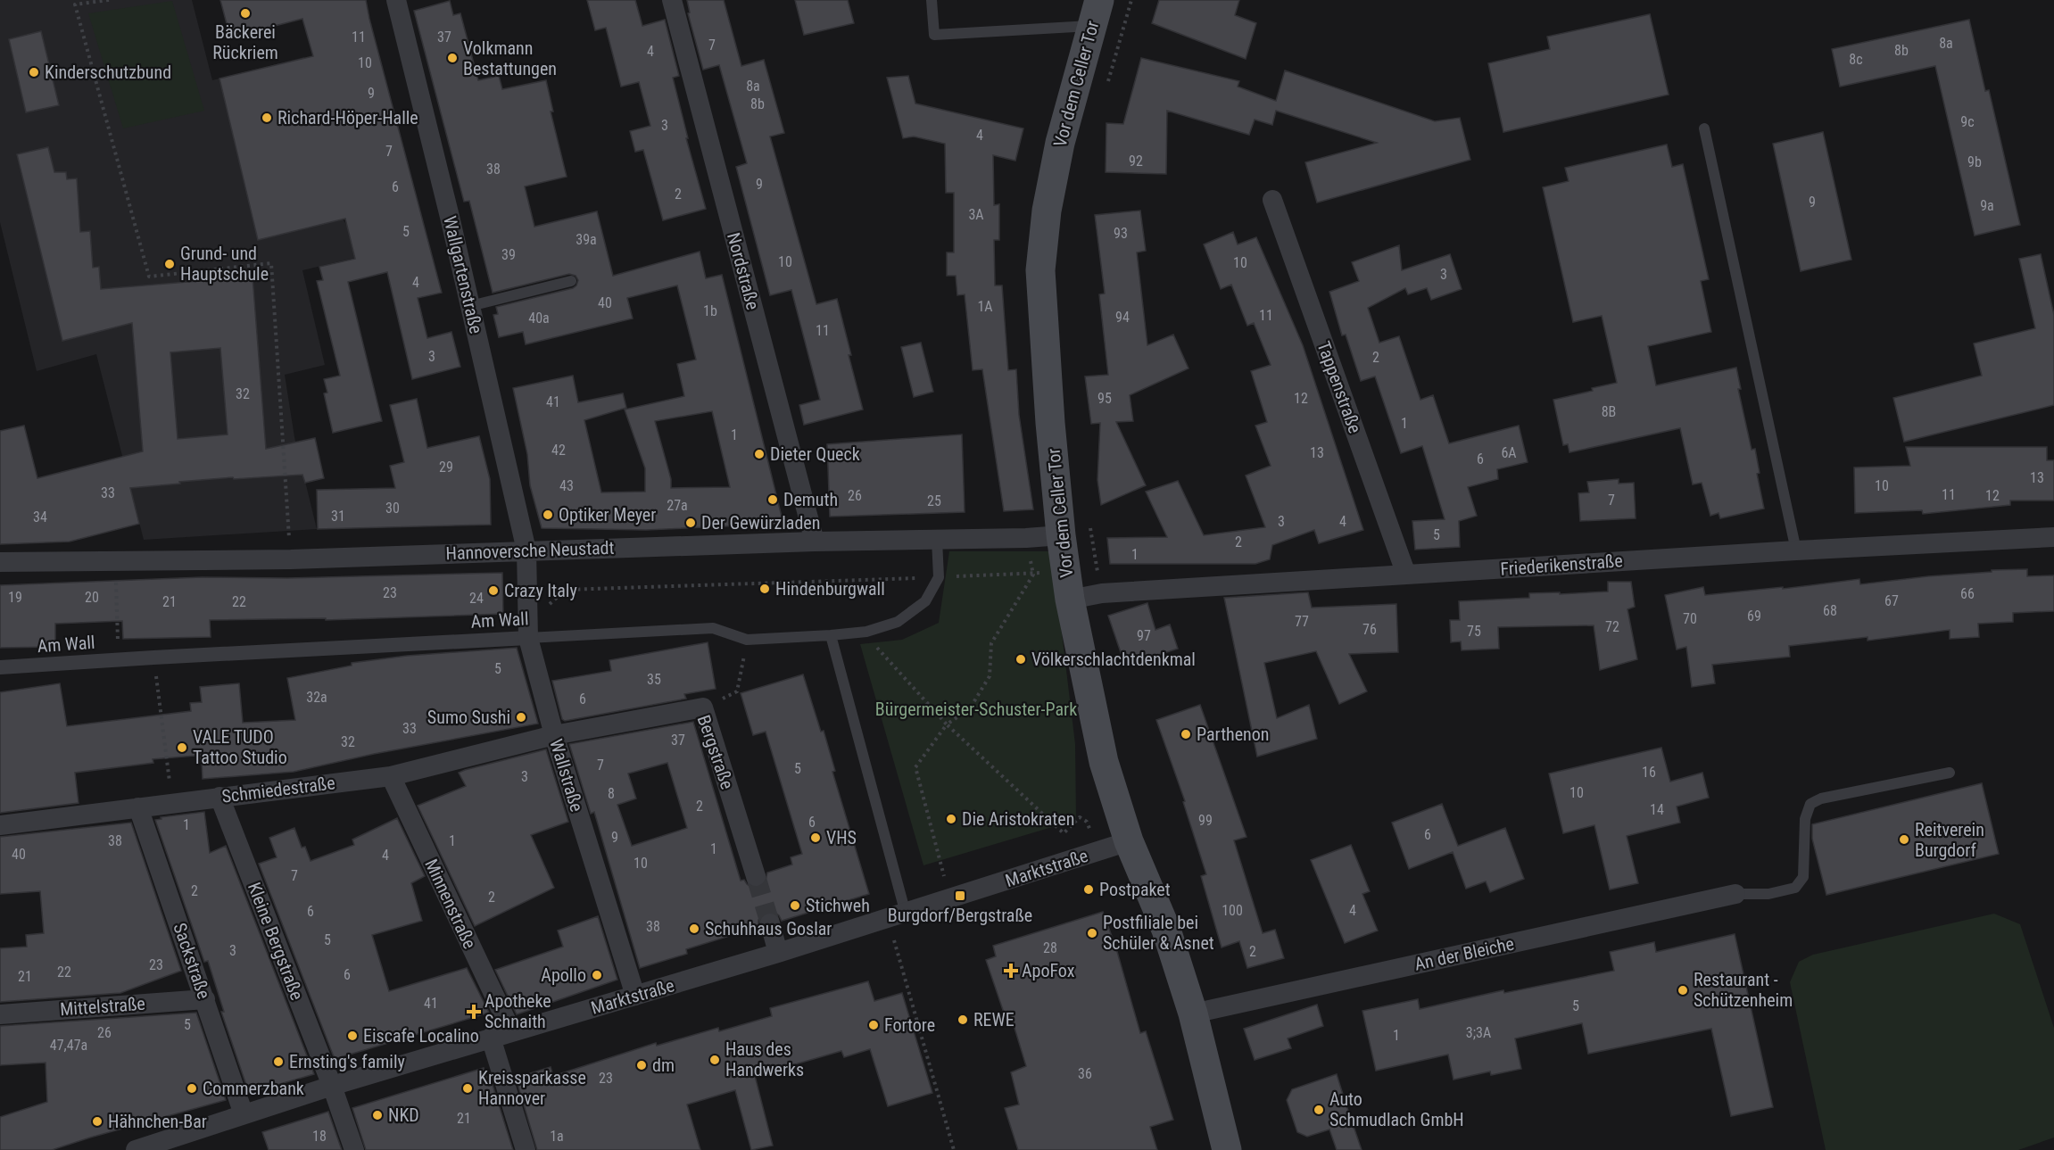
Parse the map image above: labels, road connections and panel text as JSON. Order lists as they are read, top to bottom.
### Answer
{
  "streets": {
    "main road": ["Vor dem Celler Tor"],
    "street": [
      "Nordstraße",
      "Wallgartenstraße",
      "Tappenstraße",
      "Hannoversche Neustadt",
      "Friederikenstraße",
      "Am Wall",
      "Bergstraße",
      "Wallstraße",
      "Schmiedestraße",
      "Marktstraße",
      "Minnenstraße",
      "Kleine Bergstraße",
      "An der Bleiche",
      "Sackstraße",
      "Mittelstraße"
    ]
  },
  "crossings": [
    ["Vor dem Celler Tor", "Hannoversche Neustadt"],
    ["Vor dem Celler Tor", "Friederikenstraße"],
    ["Vor dem Celler Tor", "Marktstraße"],
    ["Vor dem Celler Tor", "An der Bleiche"],
    ["Nordstraße", "Hannoversche Neustadt"],
    ["Wallgartenstraße", "Hannoversche Neustadt"],
    ["Wallgartenstraße", "Wallstraße"],
    ["Tappenstraße", "Friederikenstraße"],
    ["Hannoversche Neustadt", "Wallstraße"],
    ["Am Wall", "Wallstraße"],
    ["Bergstraße", "Wallstraße"],
    ["Bergstraße", "Schmiedestraße"],
    ["Wallstraße", "Schmiedestraße"],
    ["Wallstraße", "Marktstraße"],
    ["Schmiedestraße", "Minnenstraße"],
    ["Schmiedestraße", "Kleine Bergstraße"],
    ["Schmiedestraße", "Sackstraße"],
    ["Marktstraße", "Minnenstraße"],
    ["Marktstraße", "Kleine Bergstraße"],
    ["Marktstraße", "Sackstraße"],
    ["Sackstraße", "Mittelstraße"]
  ],
  "parks": ["Bürgermeister-Schuster-Park"],
  "places": {
    "other": [
      "Bäckerei Rückriem",
      "Volkmann Bestattungen",
      "Kinderschutzbund",
      "Richard-Höper-Halle",
      "Grund- und Hauptschule",
      "Dieter Queck",
      "Demuth",
      "Optiker Meyer",
      "Der Gewürzladen",
      "Hindenburgwall",
      "Crazy Italy",
      "Völkerschlachtdenkmal",
      "Sumo Sushi",
      "Parthenon",
      "VALE TUDO Tattoo Studio",
      "Die Aristokraten",
      "VHS",
      "Reitverein Burgdorf",
      "Postpaket",
      "Stichweh",
      "Schuhhaus Goslar",
      "Postfiliale bei Schüler & Asnet",
      "Apollo",
      "Restaurant - Schützenheim",
      "REWE",
      "Fortore",
      "Eiscafe Localino",
      "Haus des Handwerks",
      "Ernsting's family",
      "dm",
      "Commerzbank",
      "Kreissparkasse Hannover",
      "Auto Schmudlach GmbH",
      "NKD",
      "Hähnchen-Bar"
    ],
    "transit": ["Burgdorf/Bergstraße"],
    "health": ["ApoFox", "Apotheke Schnaith"]
  },
  "house_numbers": [
    "11",
    "37",
    "8a",
    "7",
    "8b",
    "4",
    "8c",
    "10",
    "8a",
    "9",
    "8b",
    "9c",
    "3",
    "4",
    "7",
    "92",
    "9b",
    "38",
    "9",
    "6",
    "2",
    "9",
    "9a",
    "3A",
    "5",
    "93",
    "39a",
    "39",
    "10",
    "10",
    "3",
    "4",
    "40",
    "1A",
    "1b",
    "11",
    "94",
    "40a",
    "11",
    "3",
    "2",
    "32",
    "95",
    "12",
    "41",
    "8B",
    "1",
    "1",
    "42",
    "13",
    "6A",
    "6",
    "29",
    "13",
    "43",
    "10",
    "33",
    "11",
    "26",
    "12",
    "7",
    "25",
    "27a",
    "30",
    "31",
    "34",
    "3",
    "4",
    "5",
    "2",
    "1",
    "23",
    "66",
    "19",
    "20",
    "24",
    "67",
    "21",
    "22",
    "68",
    "69",
    "70",
    "77",
    "72",
    "76",
    "75",
    "97",
    "5",
    "35",
    "32a",
    "6",
    "33",
    "37",
    "32",
    "7",
    "5",
    "16",
    "3",
    "10",
    "8",
    "2",
    "14",
    "99",
    "6",
    "1",
    "6",
    "9",
    "38",
    "1",
    "1",
    "40",
    "4",
    "10",
    "7",
    "2",
    "2",
    "100",
    "4",
    "6",
    "38",
    "5",
    "28",
    "3",
    "2",
    "23",
    "22",
    "6",
    "21",
    "41",
    "5",
    "5",
    "26",
    "3;3A",
    "1",
    "47,47a",
    "36",
    "23",
    "21",
    "18",
    "1a"
  ]
}
